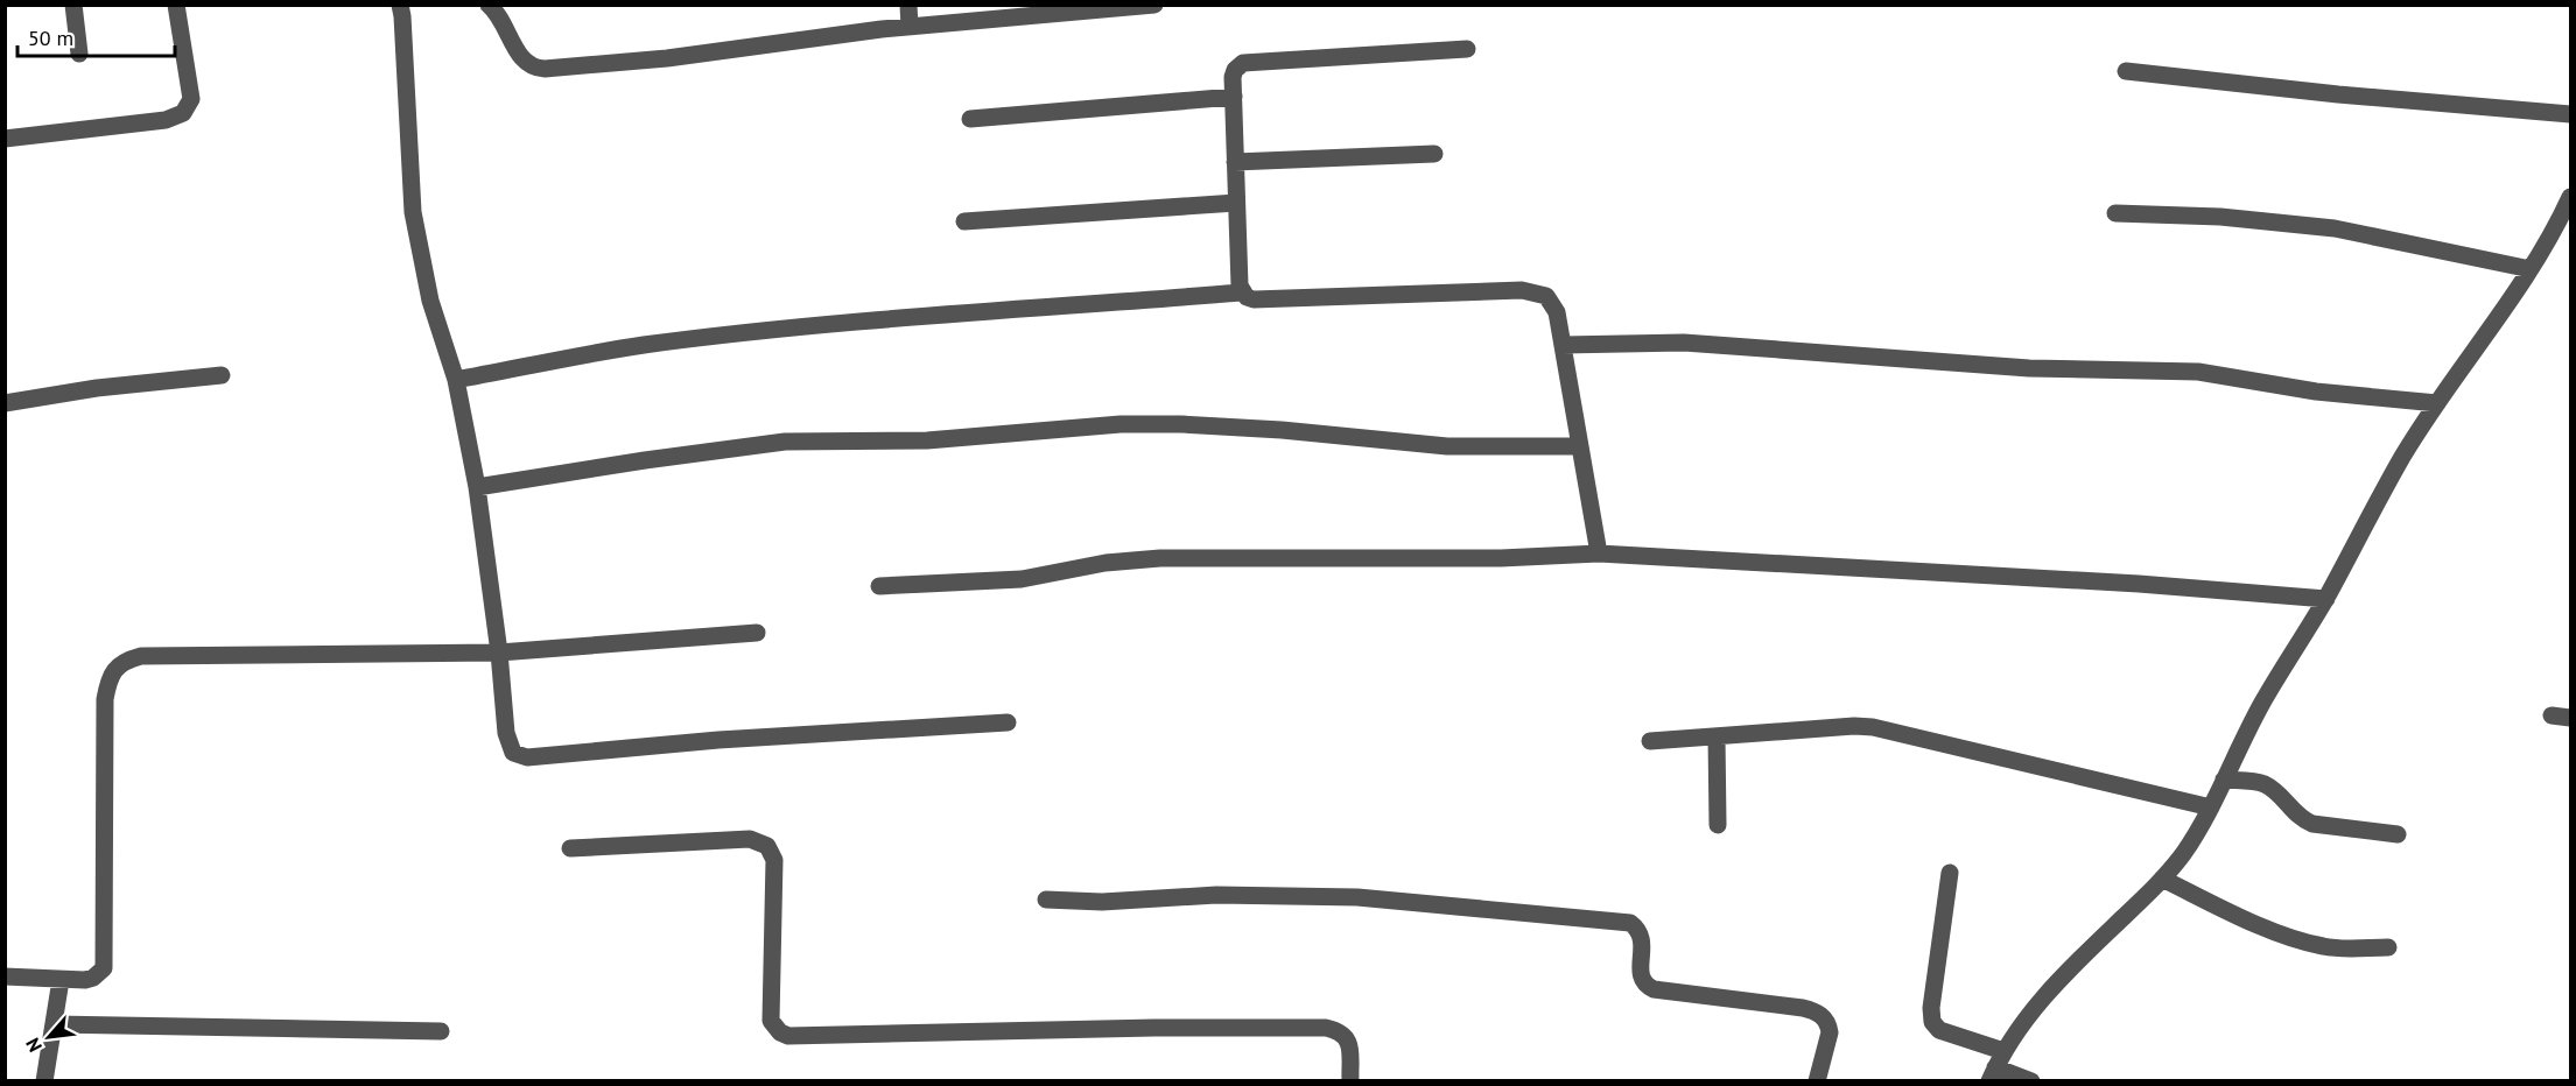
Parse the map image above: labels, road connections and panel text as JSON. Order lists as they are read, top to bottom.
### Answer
{
  "scale_bar": "50 m",
  "north": "bottom left"
}
